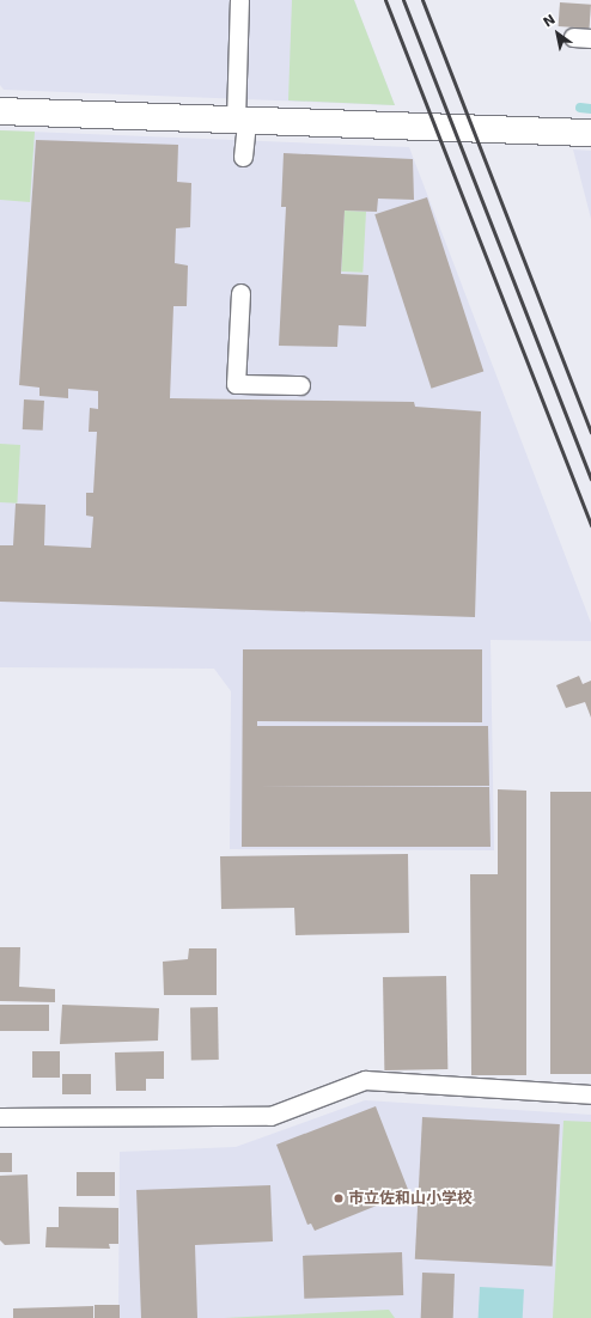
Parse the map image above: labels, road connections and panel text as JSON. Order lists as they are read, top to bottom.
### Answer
{
  "places": ["市立佐和山小学校"],
  "north": "top left"
}
